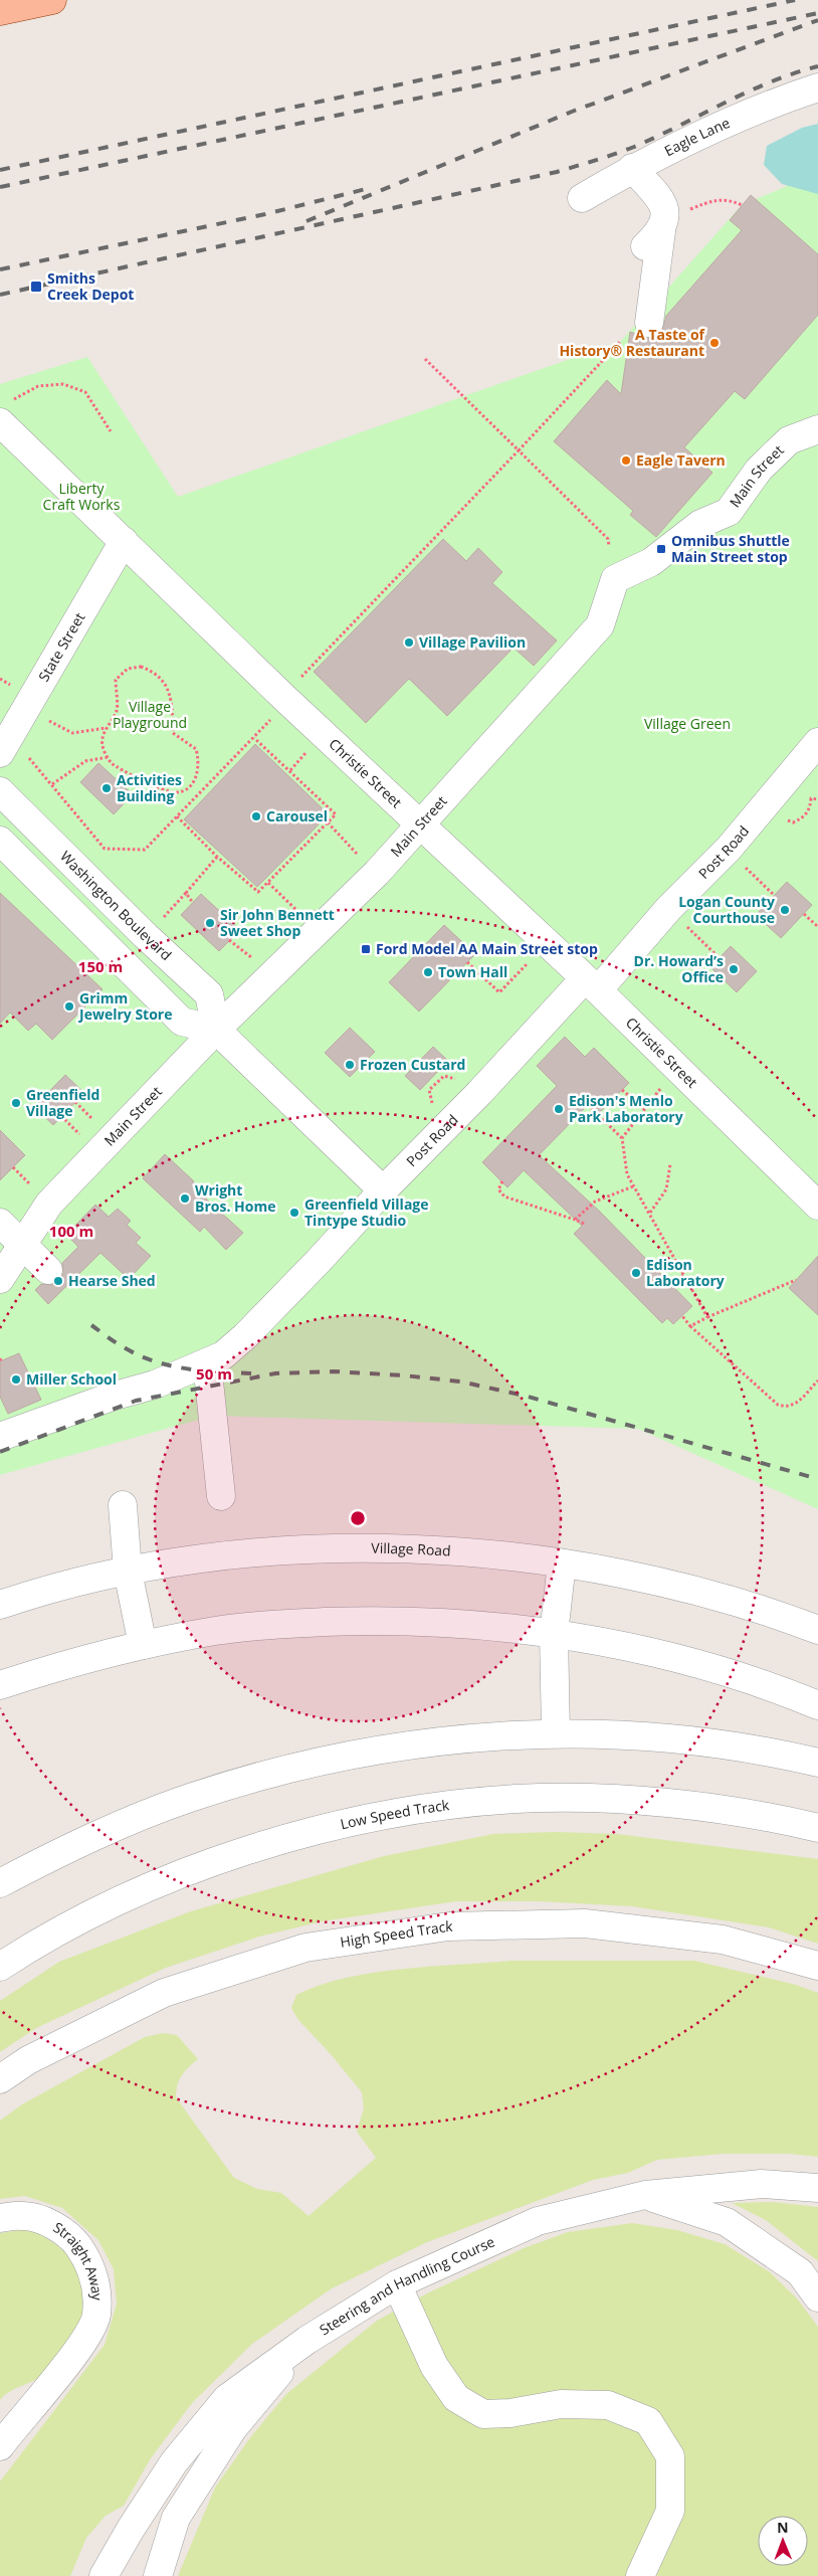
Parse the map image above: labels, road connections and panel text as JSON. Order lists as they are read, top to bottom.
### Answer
{
  "streets": {
    "street": [
      "Eagle Lane",
      "Main Street",
      "State Street",
      "Christie Street",
      "Post Road",
      "Washington Boulevard",
      "Village Road",
      "Low Speed Track",
      "High Speed Track",
      "Straight Away",
      "Steering and Handling Course"
    ]
  },
  "crossings": [
    ["Main Street", "Christie Street"],
    ["Main Street", "Washington Boulevard"],
    ["State Street", "Christie Street"],
    ["Christie Street", "Post Road"]
  ],
  "parks": ["Liberty Craft Works", "Village Playground", "Village Green"],
  "places": {
    "transit": ["Smiths Creek Depot", "Omnibus Shuttle Main Street stop", "Ford Model AA Main Street stop"],
    "other": [
      "A Taste of History® Restaurant",
      "Eagle Tavern",
      "Village Pavilion",
      "Activities Building",
      "Carousel",
      "Logan County Courthouse",
      "Sir John Bennett Sweet Shop",
      "Dr. Howard’s Office",
      "Town Hall",
      "Grimm Jewelry Store",
      "Frozen Custard",
      "Greenfield Village",
      "Edison's Menlo Park Laboratory",
      "Wright Bros. Home",
      "Greenfield Village Tintype Studio",
      "Edison Laboratory",
      "Hearse Shed",
      "Miller School"
    ]
  },
  "north": "top",
  "rings": ["150 m", "100 m", "50 m"]
}
